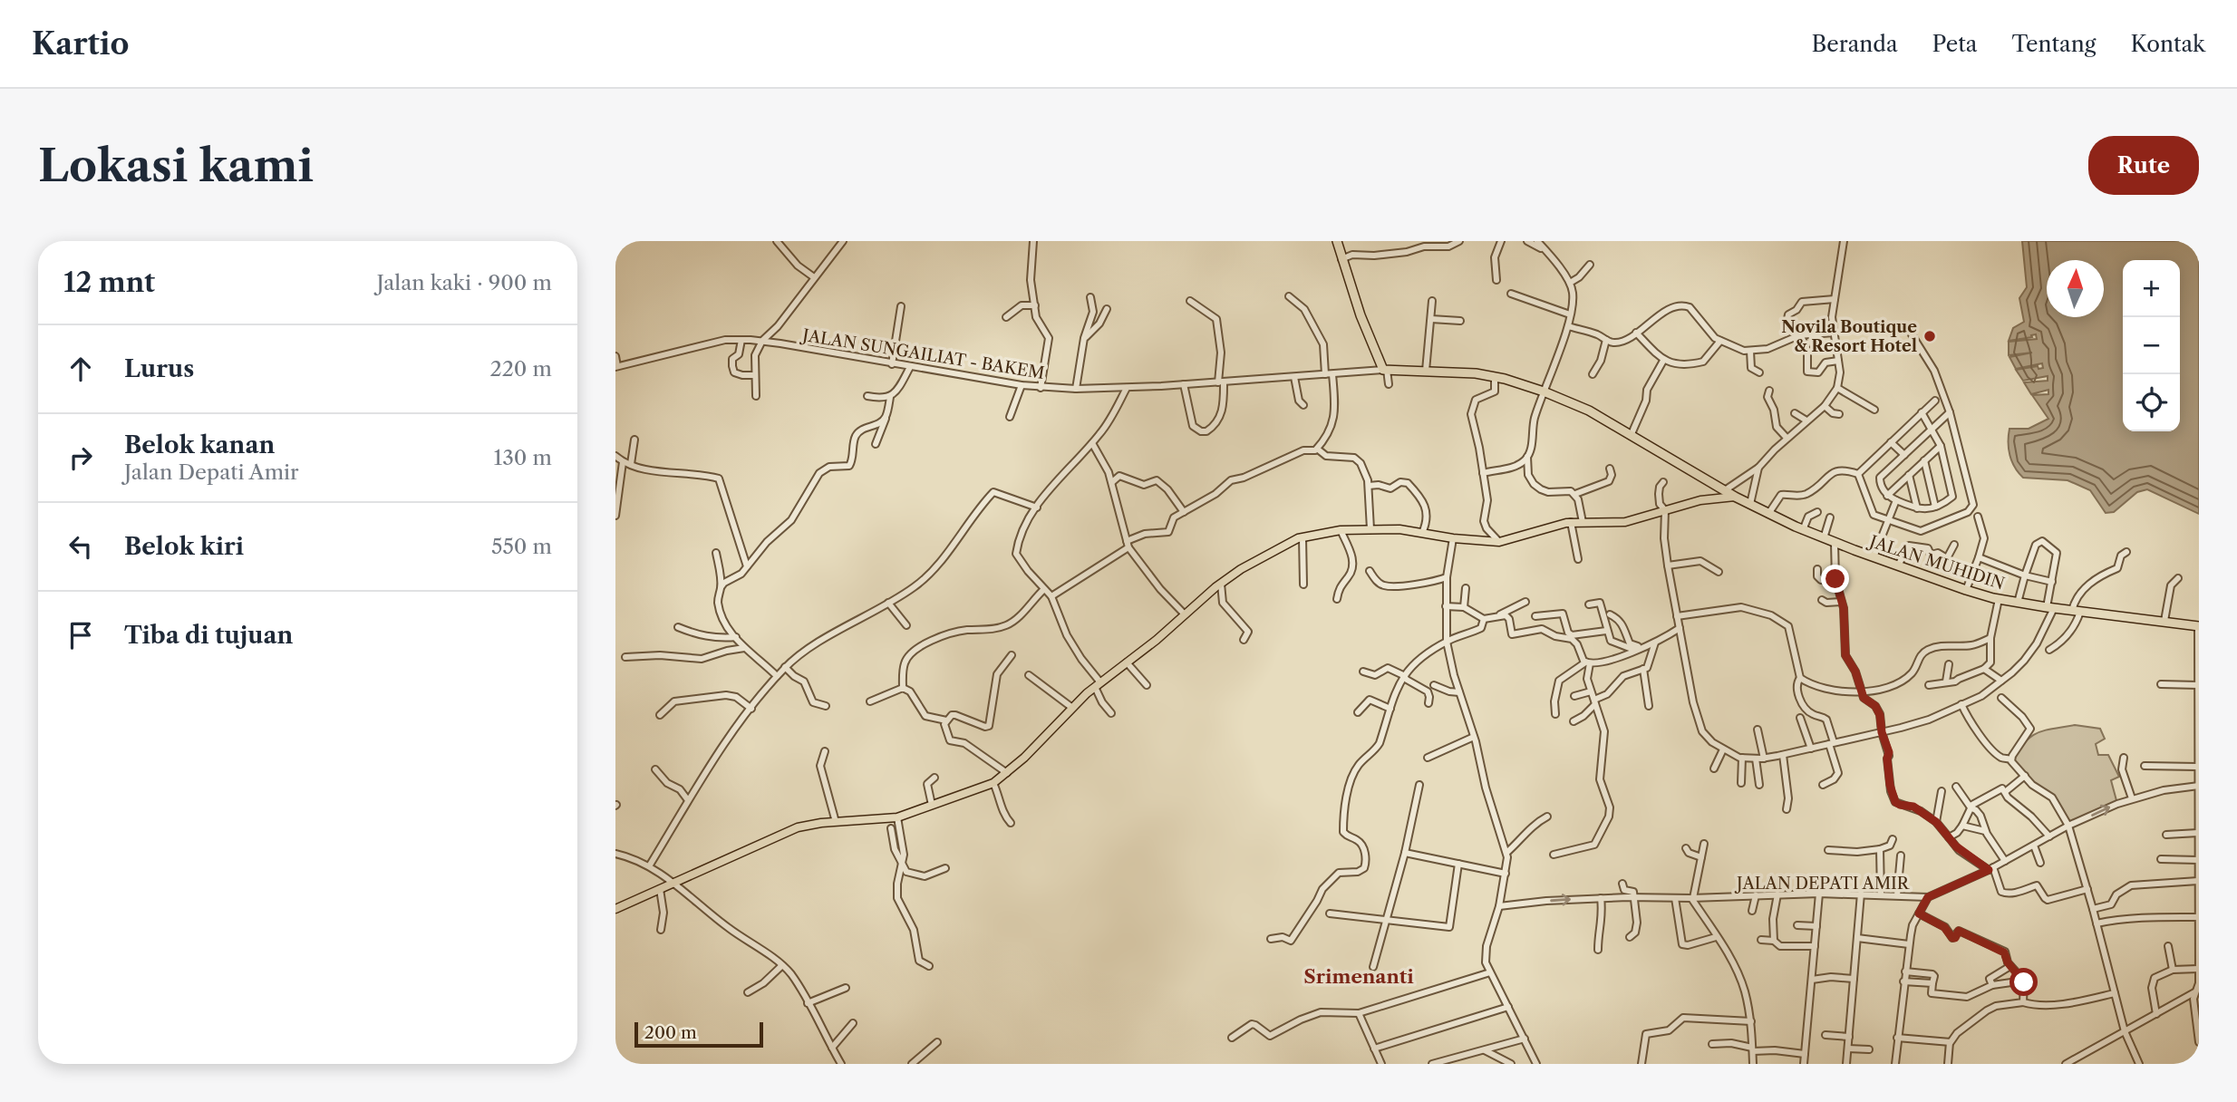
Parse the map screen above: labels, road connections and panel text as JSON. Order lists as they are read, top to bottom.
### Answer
{
  "streets": {
    "highway": ["JALAN MUHIDIN"],
    "street": ["JALAN SUNGAILIAT - BAKEM", "JALAN DEPATI AMIR"]
  },
  "crossings": [
    ["JALAN SUNGAILIAT - BAKEM", "JALAN MUHIDIN"]
  ],
  "districts": ["Srimenanti"],
  "places": ["Novila Boutique & Resort Hotel"],
  "scale_bar": "200 m",
  "north": "top",
  "page": {
    "header": "Kartio",
    "nav": [
      "Beranda",
      "Peta",
      "Tentang",
      "Kontak"
    ],
    "buttons": "Rute",
    "title": "Lokasi kami",
    "heading": ["12 mnt", "Jalan kaki · 900 m"],
    "map_buttons": ["+", "−"],
    "list": [
      ["Lurus", "220 m"],
      ["Belok kanan", "Jalan Depati Amir", "130 m"],
      ["Belok kiri", "550 m"],
      "Tiba di tujuan"
    ],
    "scale": "200 m"
  }
}
